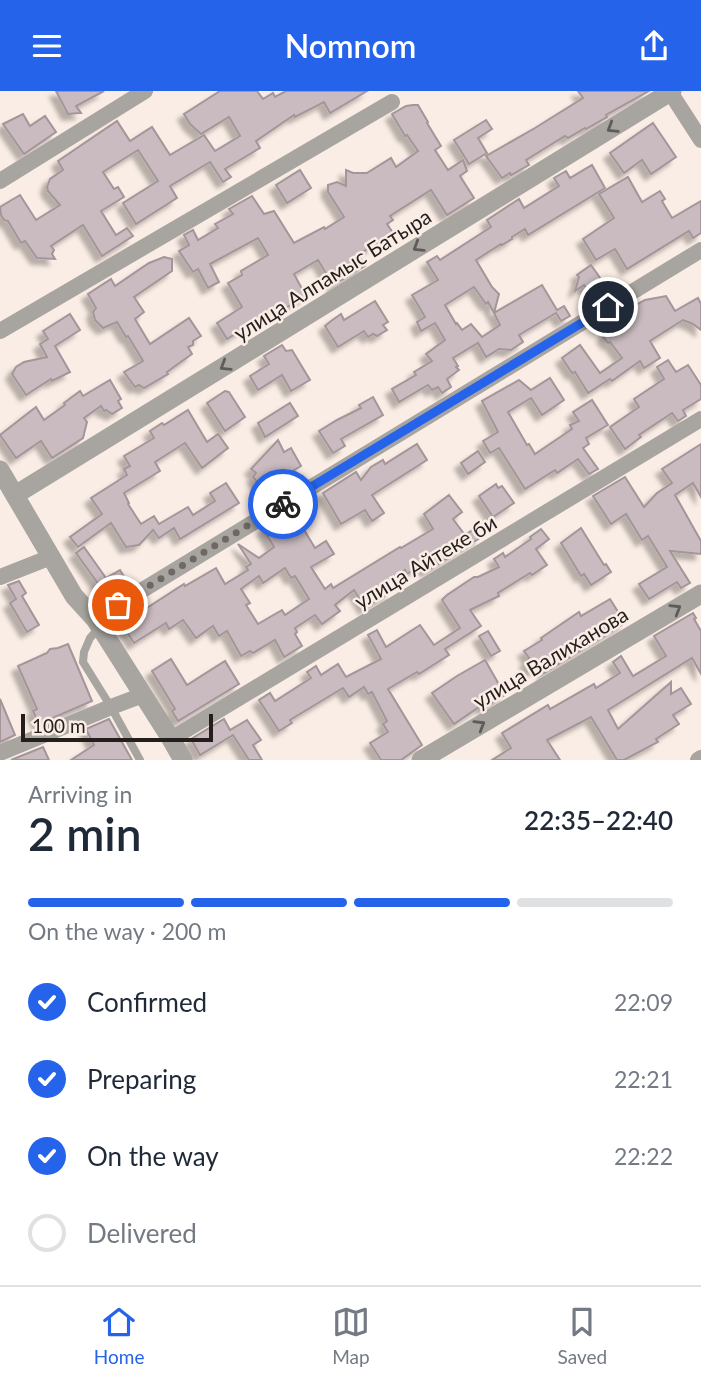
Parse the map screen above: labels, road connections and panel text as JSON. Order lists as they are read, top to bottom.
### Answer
{
  "streets": {
    "street": ["улица Алпамыс Батыра", "улица Айтеке би", "улица Валиханова"]
  },
  "one_way": ["улица Валиханова"],
  "scale_bar": "100 m",
  "page": {
    "header": "Nomnom",
    "scale": "100 m",
    "heading": ["2 min", "Arriving in", "22:35–22:40"],
    "bar": "On the way · 200 m",
    "list": [
      ["Confirmed", "22:09"],
      ["Preparing", "22:21"],
      ["On the way", "22:22"],
      "Delivered"
    ],
    "tabs": ["Home", "Map", "Saved"]
  }
}
